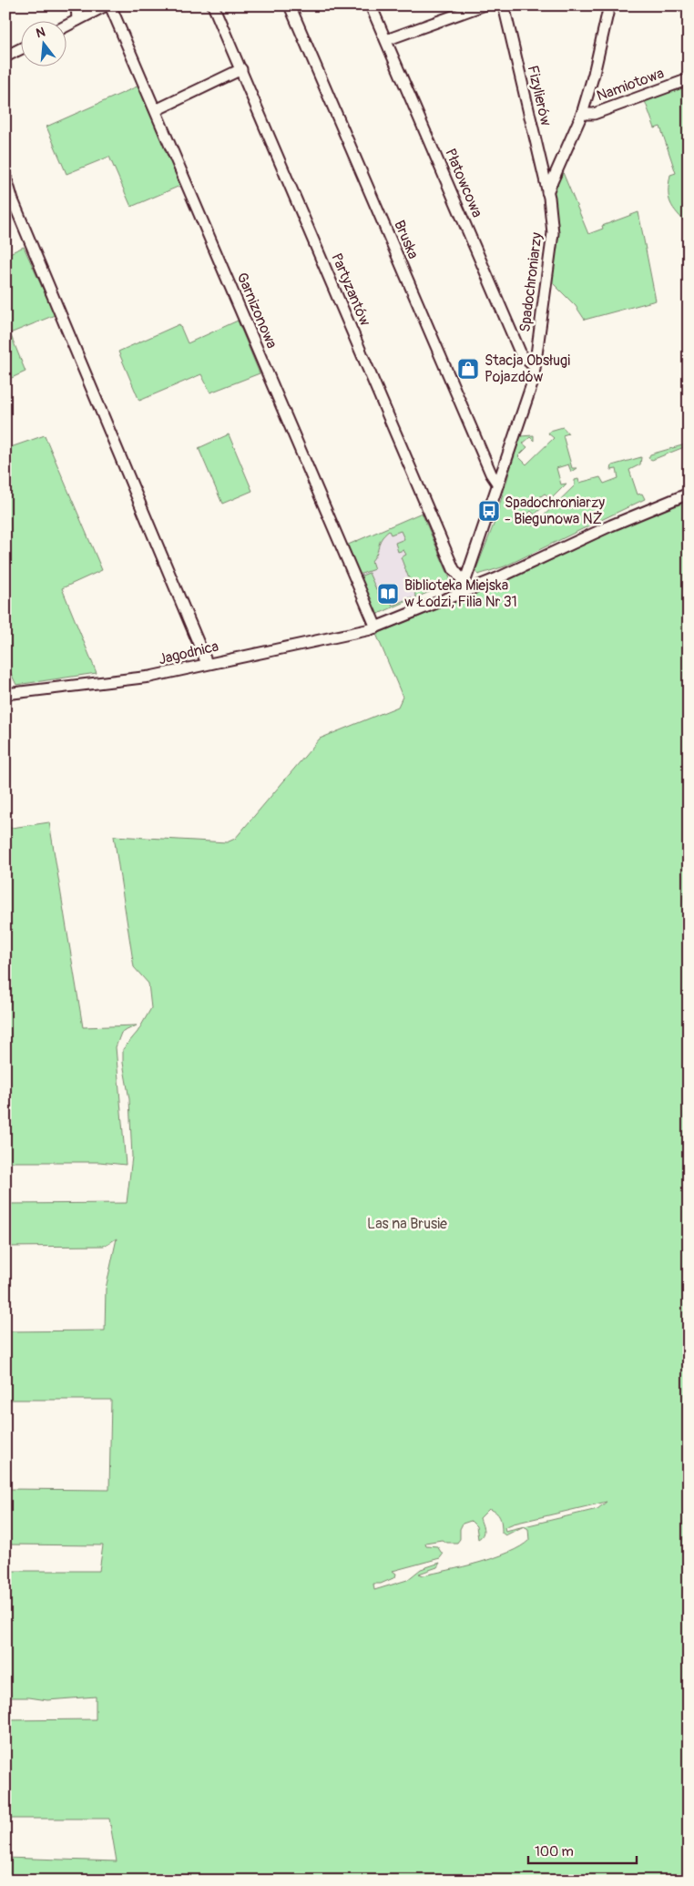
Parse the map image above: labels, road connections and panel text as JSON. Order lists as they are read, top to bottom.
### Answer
{
  "streets": {
    "street": [
      "Namiotowa",
      "Fizylierów",
      "Płatowcowa",
      "Bruska",
      "Spadochroniarzy",
      "Partyzantów",
      "Garnizonowa",
      "Jagodnica"
    ]
  },
  "crossings": [
    ["Fizylierów", "Spadochroniarzy"],
    ["Płatowcowa", "Spadochroniarzy"],
    ["Bruska", "Spadochroniarzy"],
    ["Spadochroniarzy", "Partyzantów"],
    ["Spadochroniarzy", "Jagodnica"],
    ["Partyzantów", "Jagodnica"],
    ["Garnizonowa", "Jagodnica"]
  ],
  "parks": ["Las na Brusie"],
  "places": {
    "shop": ["Stacja Obsługi Pojazdów"],
    "bus stop": ["Spadochroniarzy - Biegunowa NŻ"],
    "library": ["Biblioteka Miejska w Łodzi, Filia Nr 31"]
  },
  "scale_bar": "100 m",
  "north": "top"
}
